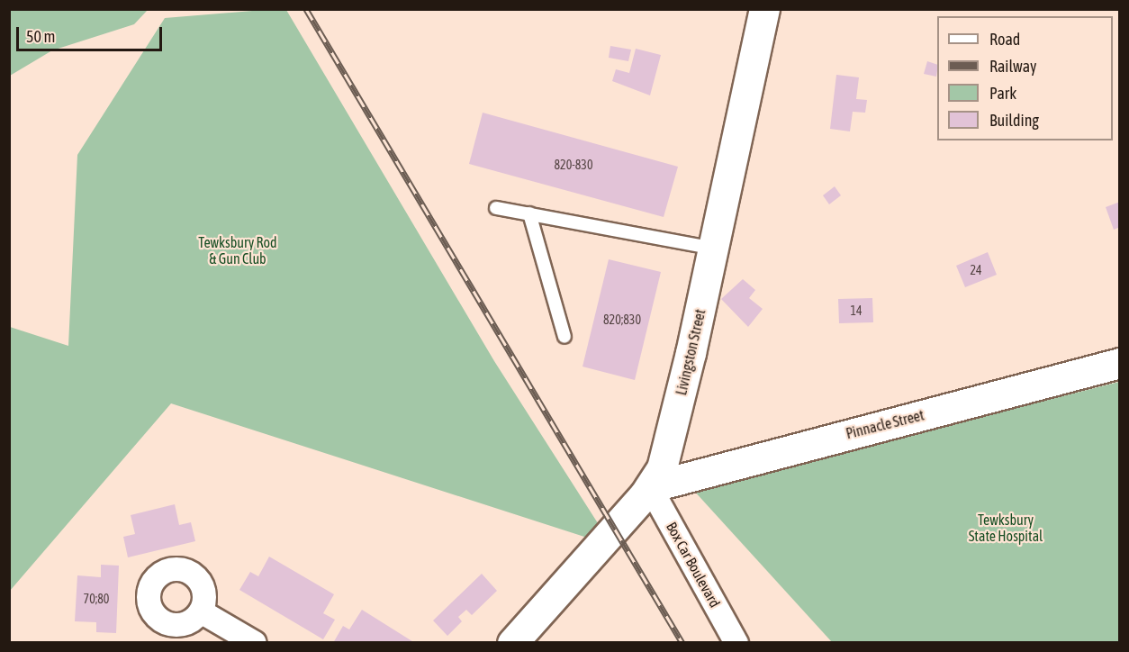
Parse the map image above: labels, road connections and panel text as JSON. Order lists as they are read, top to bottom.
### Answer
{
  "streets": {
    "street": ["Livingston Street", "Pinnacle Street", "Box Car Boulevard"]
  },
  "crossings": [
    ["Livingston Street", "Pinnacle Street"],
    ["Livingston Street", "Box Car Boulevard"],
    ["Pinnacle Street", "Box Car Boulevard"]
  ],
  "parks": ["Tewksbury Rod & Gun Club", "Tewksbury State Hospital"],
  "house_numbers": [
    "820-830",
    "24",
    "14",
    "820;830",
    "70;80"
  ],
  "legend": [
    "Road",
    "Railway",
    "Park",
    "Building"
  ],
  "scale_bar": "50 m"
}
